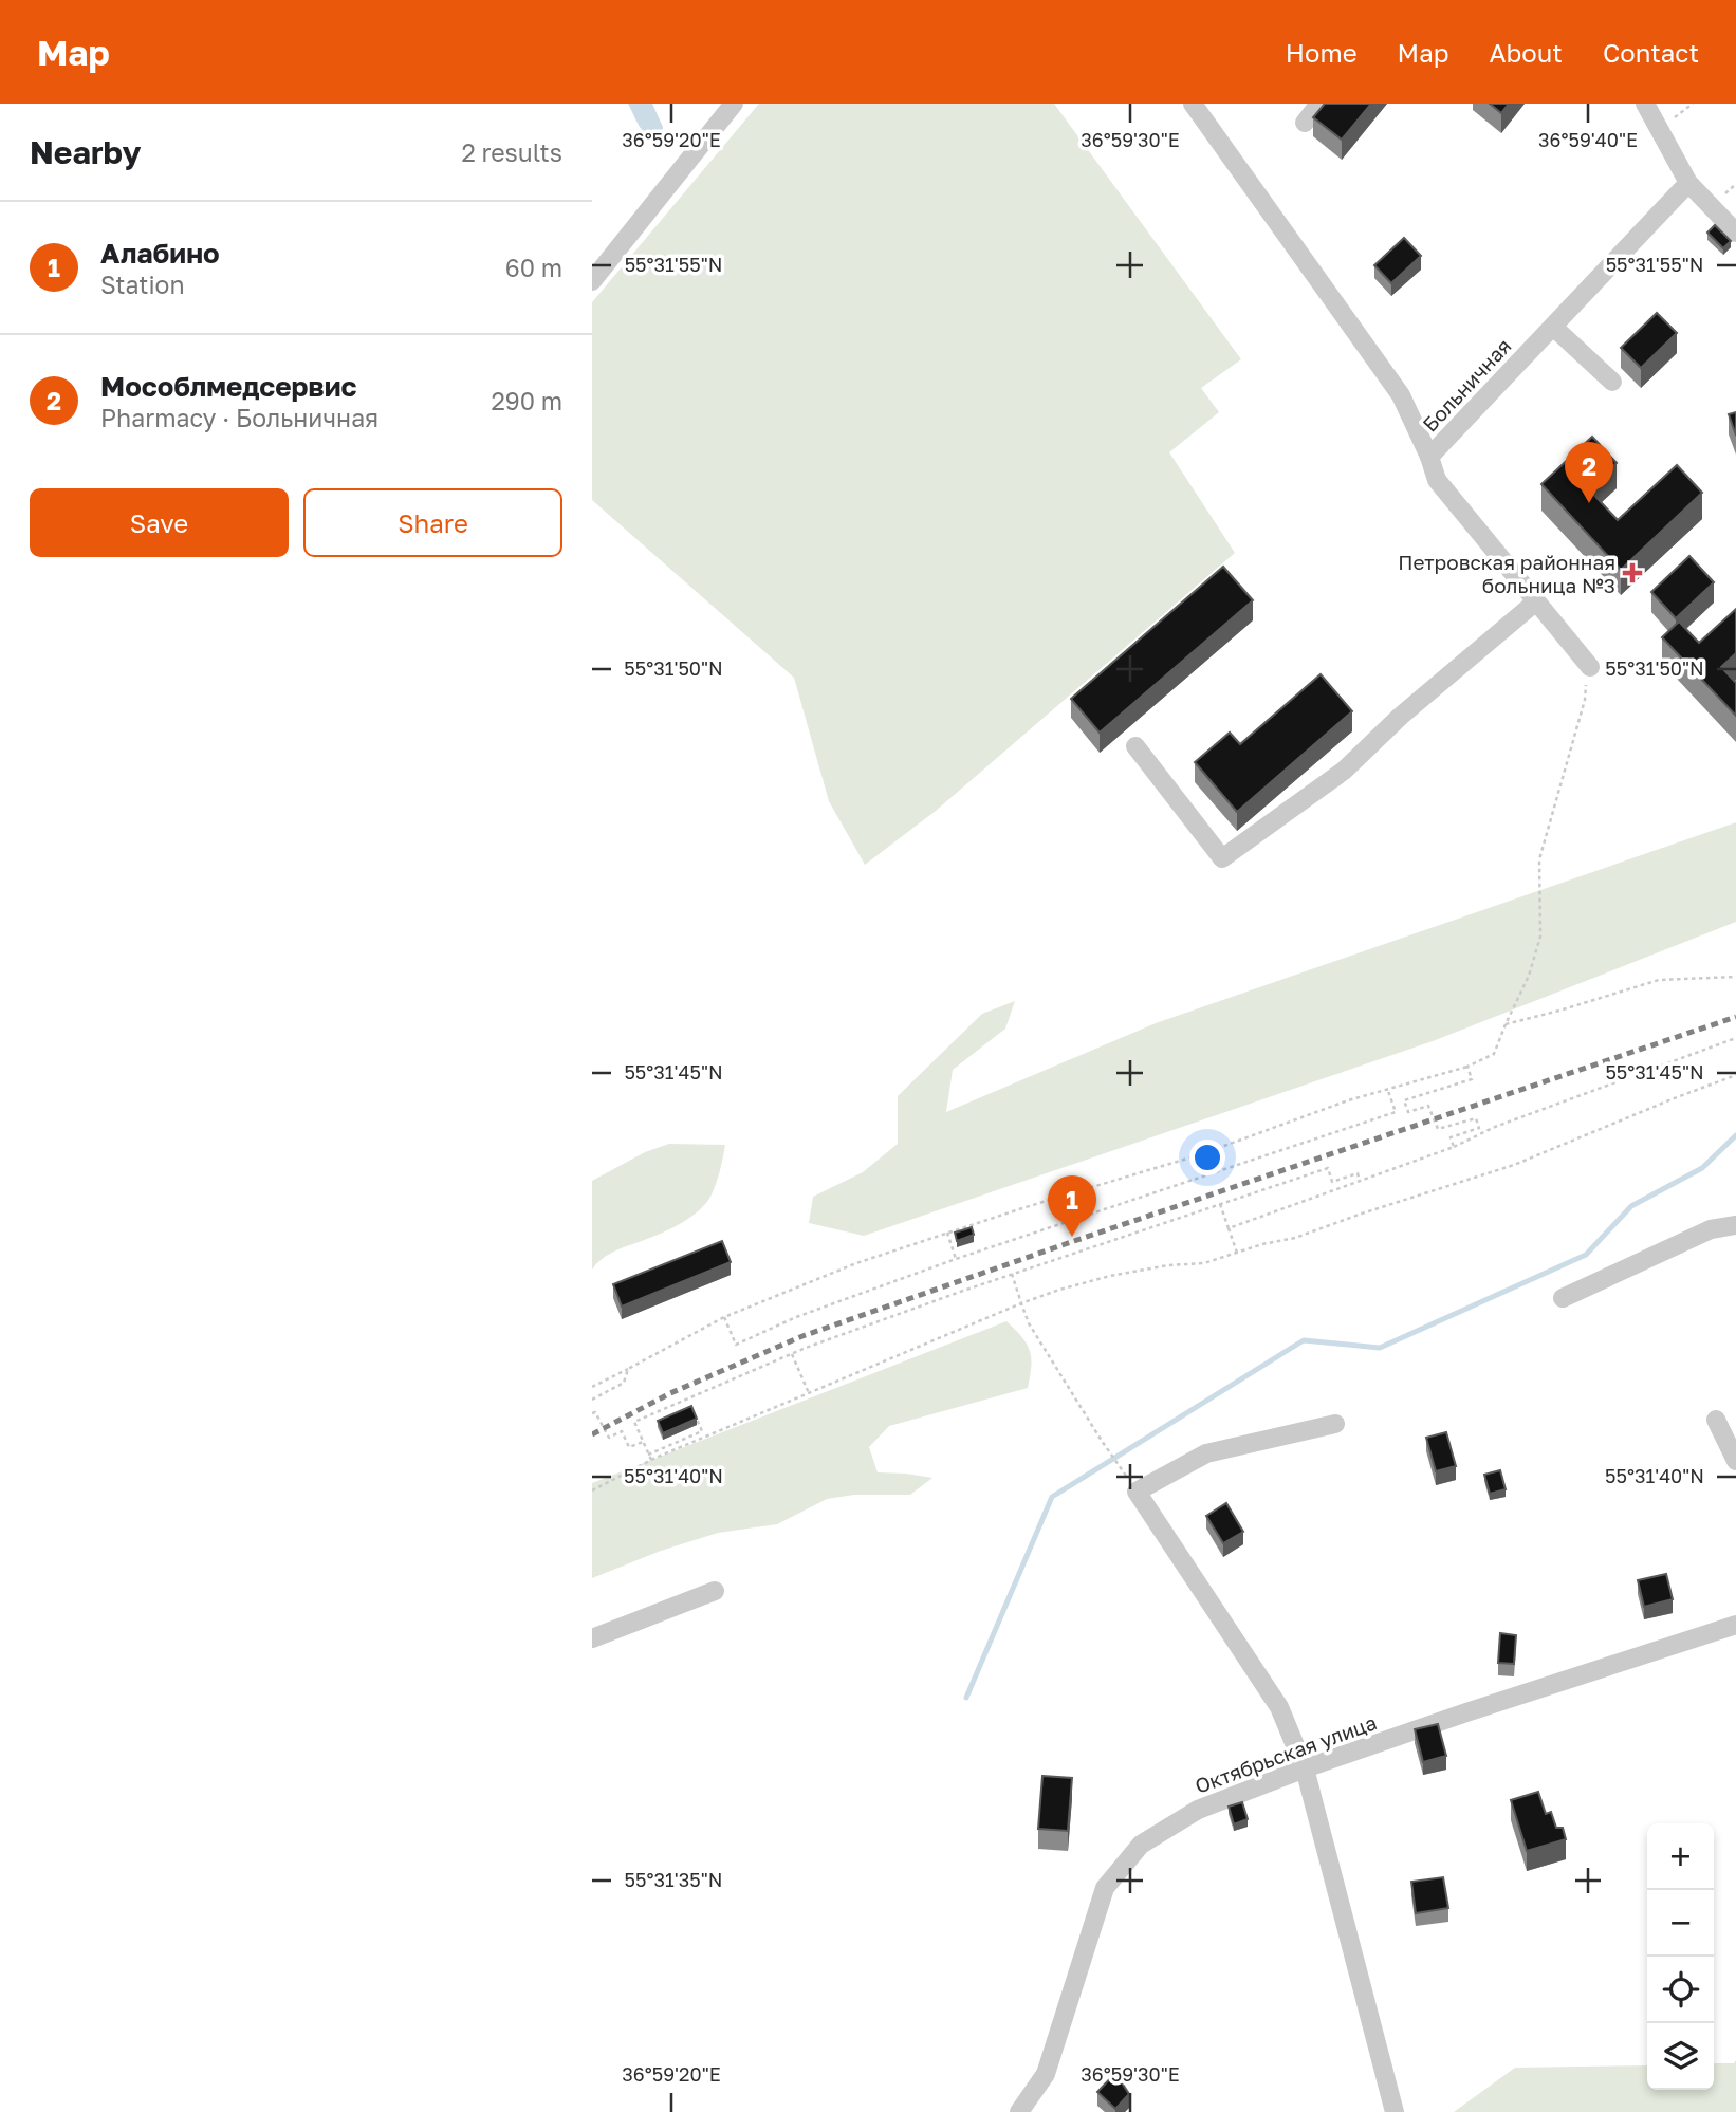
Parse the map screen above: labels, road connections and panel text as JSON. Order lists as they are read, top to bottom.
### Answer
{
  "streets": {
    "street": ["Больничная", "Октябрьская улица"]
  },
  "places": {
    "health": ["Петровская районная больница №3"]
  },
  "page": {
    "header": "Map",
    "nav": [
      "Home",
      "Map",
      "About",
      "Contact"
    ],
    "heading": ["Nearby", "2 results"],
    "list": [
      {
        "mark": "1",
        "name": "Алабино",
        "note": "Station",
        "value": "60 m"
      },
      {
        "mark": "2",
        "name": "Мособлмедсервис",
        "note": "Pharmacy · Больничная",
        "value": "290 m"
      }
    ],
    "pins": ["2", "1"],
    "buttons": ["Save", "Share"],
    "map_buttons": ["+", "−"]
  },
  "coordinates": [
    "36°59'20\"E",
    "36°59'30\"E",
    "36°59'40\"E",
    "55°31'55\"N",
    "55°31'50\"N",
    "55°31'45\"N",
    "55°31'40\"N",
    "55°31'35\"N"
  ]
}
